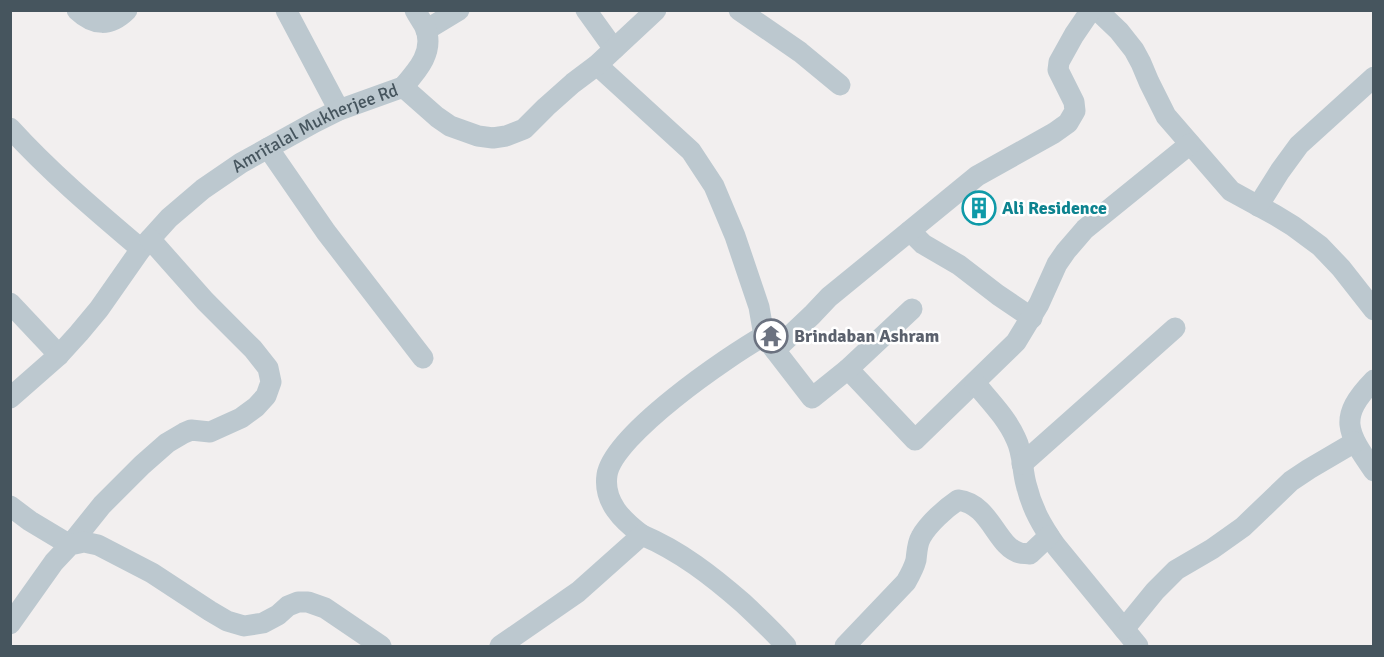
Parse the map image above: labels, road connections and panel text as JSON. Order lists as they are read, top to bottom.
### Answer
{
  "streets": {
    "street": ["Amritalal Mukherjee Rd"]
  },
  "places": {
    "building": ["Ali Residence"],
    "temple": ["Brindaban Ashram"]
  }
}
